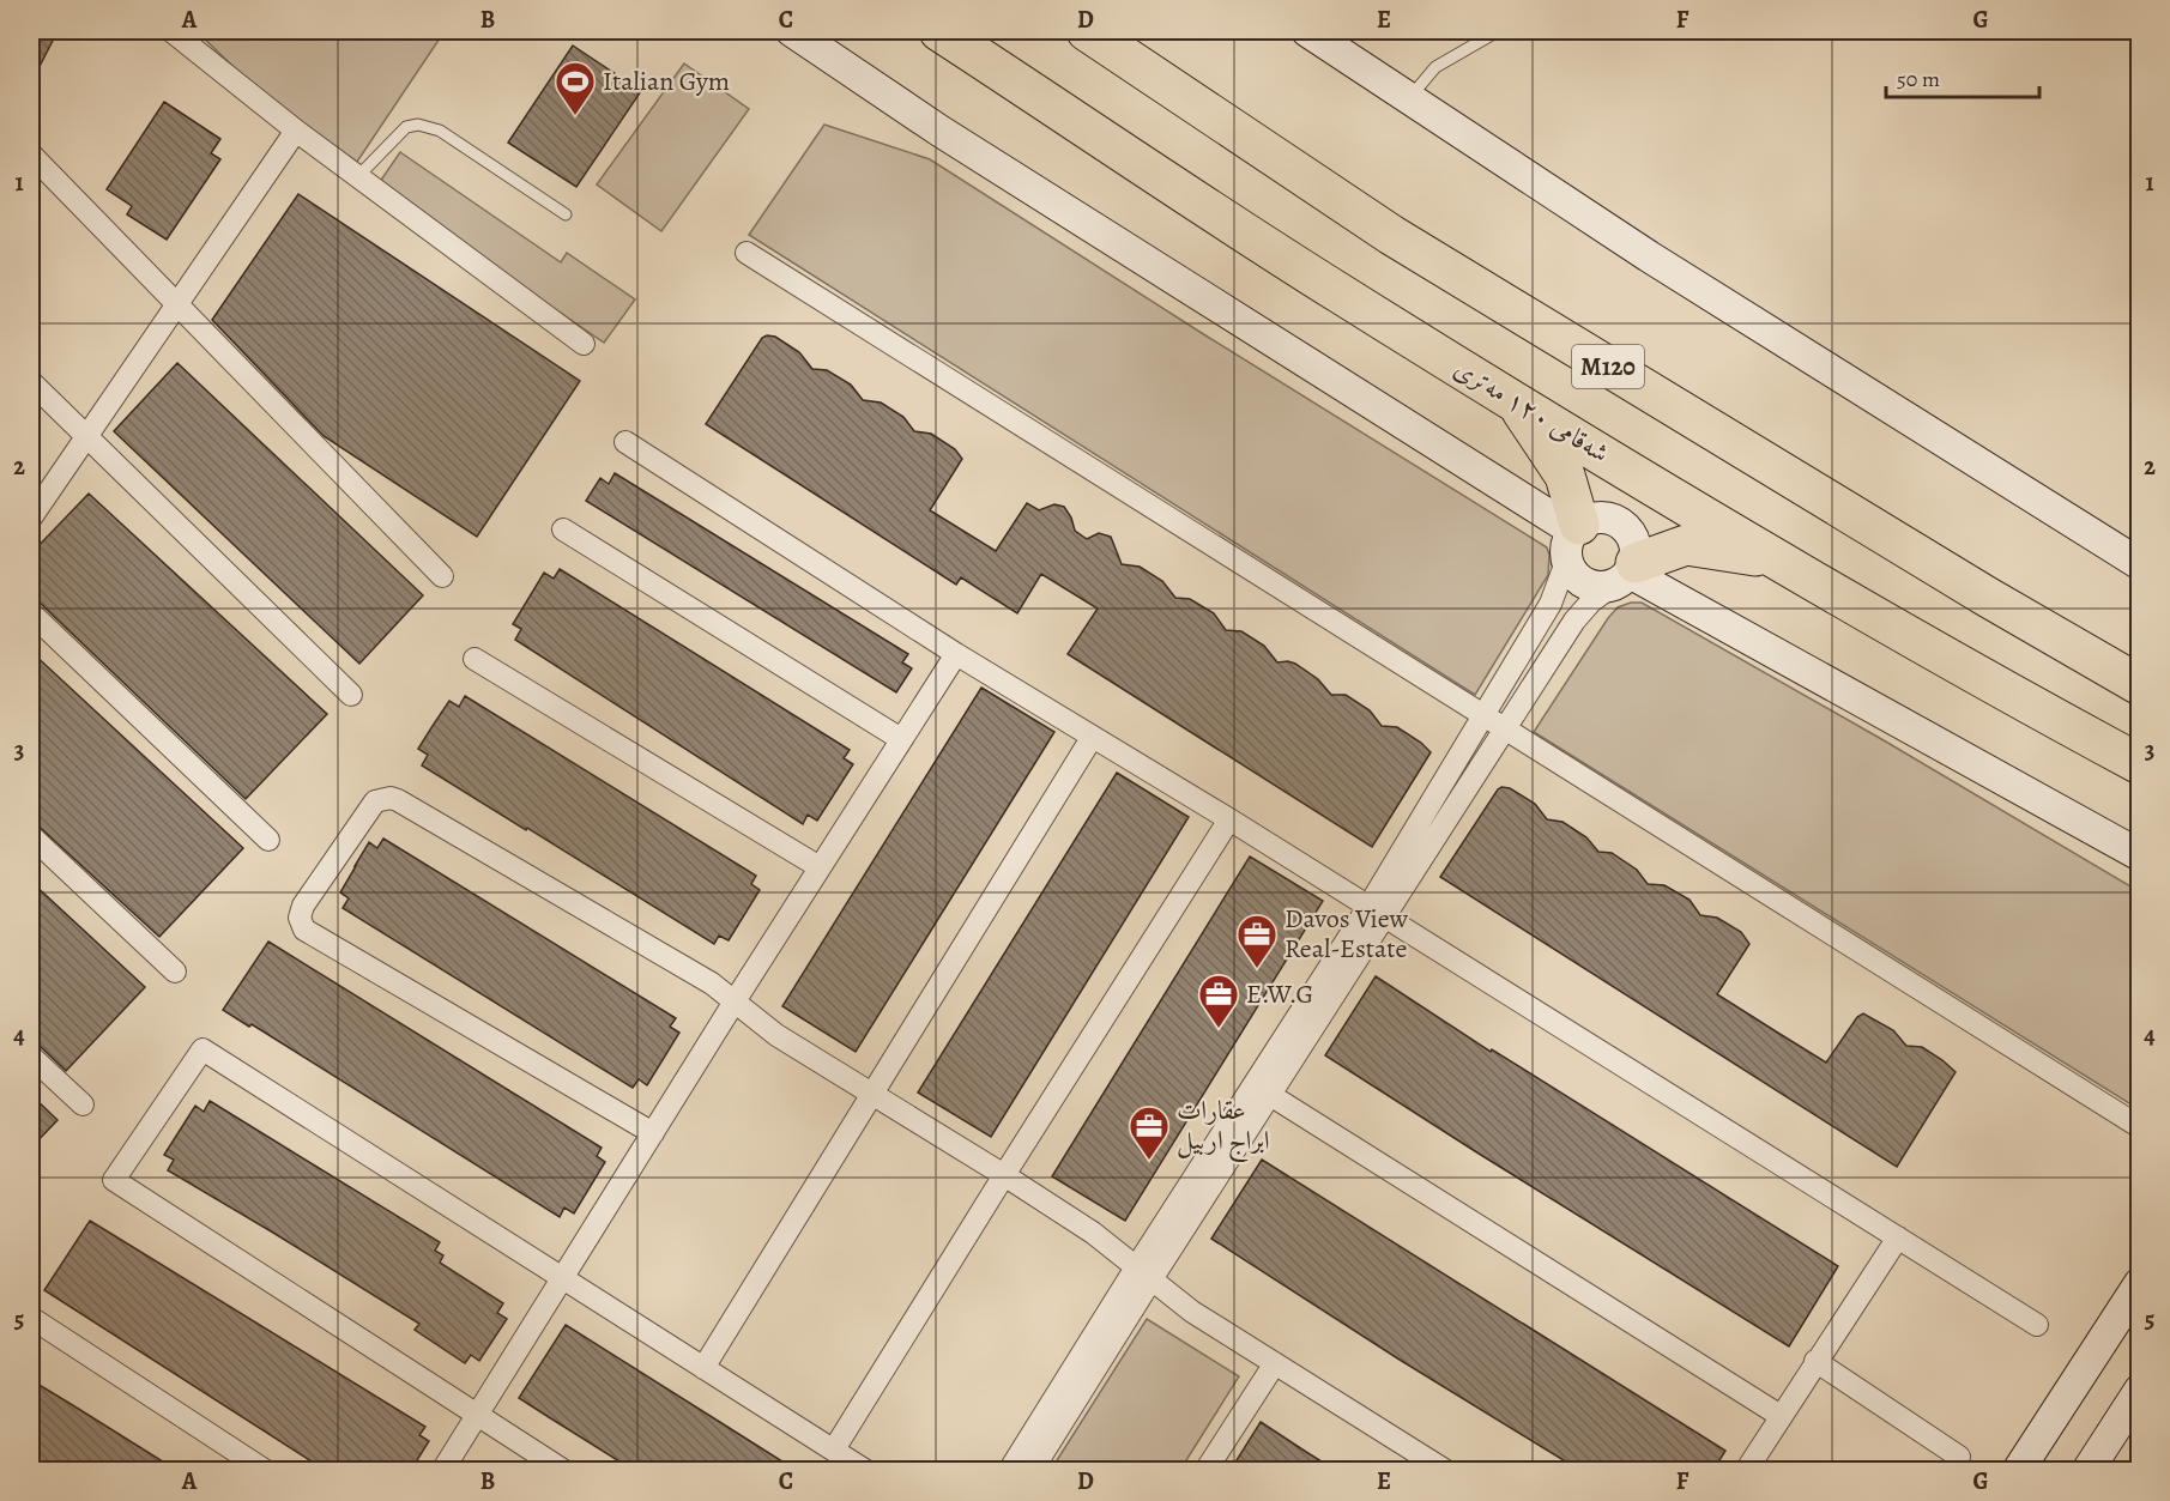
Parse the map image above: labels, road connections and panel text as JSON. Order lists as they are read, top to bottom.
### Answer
{
  "streets": {
    "highway": ["M120", "شەقامی ١٢٠ مەتری"]
  },
  "places": {
    "sports": ["Italian Gym"],
    "office": ["Davos View Real-Estate", "E.W.G", "عقارات ابراج اربیل"]
  },
  "scale_bar": "50 m",
  "grid": {
    "columns": [
      "A",
      "B",
      "C",
      "D",
      "E",
      "F",
      "G"
    ],
    "rows": [
      "1",
      "2",
      "3",
      "4",
      "5"
    ]
  }
}
